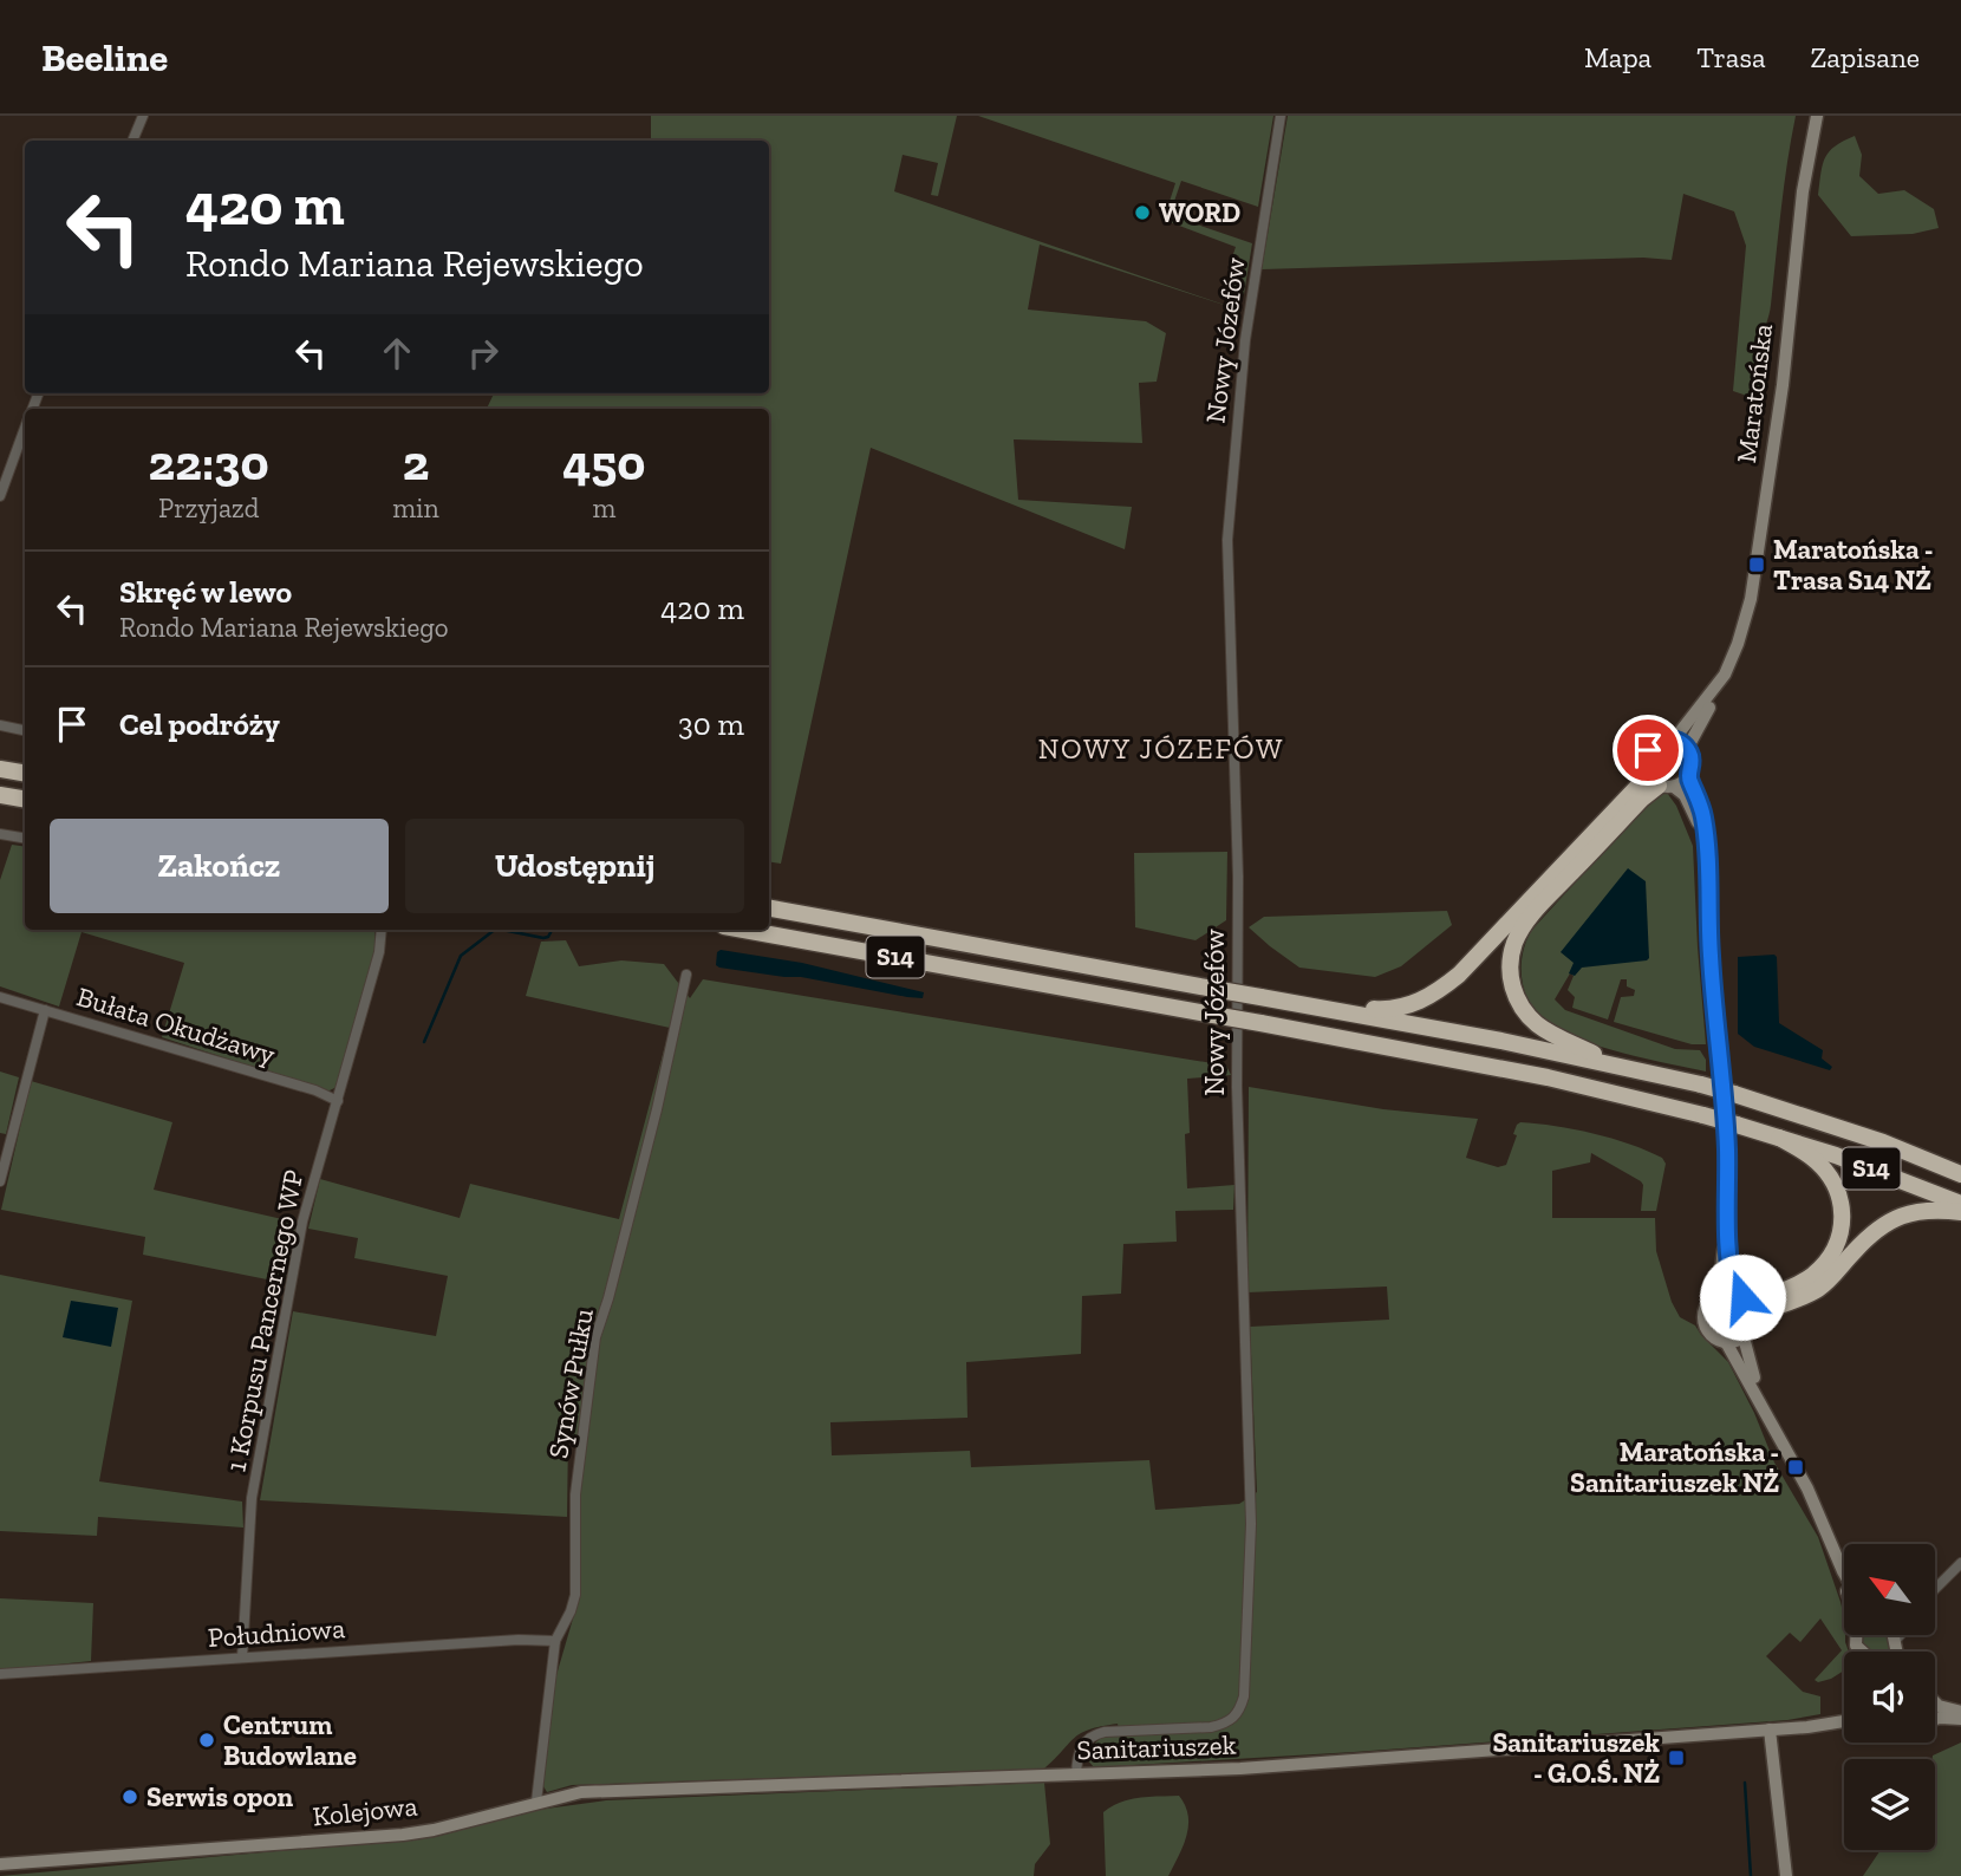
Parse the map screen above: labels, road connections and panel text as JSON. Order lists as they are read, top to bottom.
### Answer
{
  "streets": {
    "highway": ["S14"],
    "street": [
      "Nowy Józefów",
      "Maratońska",
      "Bułata Okudżawy",
      "1 Korpusu Pancernego WP",
      "Synów Pułku",
      "Południowa",
      "Sanitariuszek",
      "Kolejowa"
    ]
  },
  "crossings": [
    ["Nowy Józefów", "Sanitariuszek"],
    ["Bułata Okudżawy", "1 Korpusu Pancernego WP"],
    ["1 Korpusu Pancernego WP", "Południowa"],
    ["Synów Pułku", "Południowa"],
    ["Synów Pułku", "Sanitariuszek"],
    ["Sanitariuszek", "Kolejowa"]
  ],
  "districts": ["NOWY JÓZEFÓW"],
  "places": {
    "other": ["WORD", "Centrum Budowlane", "Serwis opon"],
    "transit": ["Maratońska - Trasa S14 NŻ", "Maratońska - Sanitariuszek NŻ", "Sanitariuszek - G.O.Ś. NŻ"]
  },
  "north": "top left",
  "page": {
    "header": "Beeline",
    "nav": ["Mapa", "Trasa", "Zapisane"],
    "turn": ["420 m", "Rondo Mariana Rejewskiego"],
    "eta": [
      "22:30",
      "Przyjazd",
      "2",
      "min",
      "450",
      "m"
    ],
    "list": [
      {
        "name": "Skręć w lewo",
        "note": "Rondo Mariana Rejewskiego",
        "value": "420 m"
      },
      {
        "name": "Cel podróży",
        "value": "30 m"
      }
    ],
    "buttons": ["Zakończ", "Udostępnij"]
  }
}
